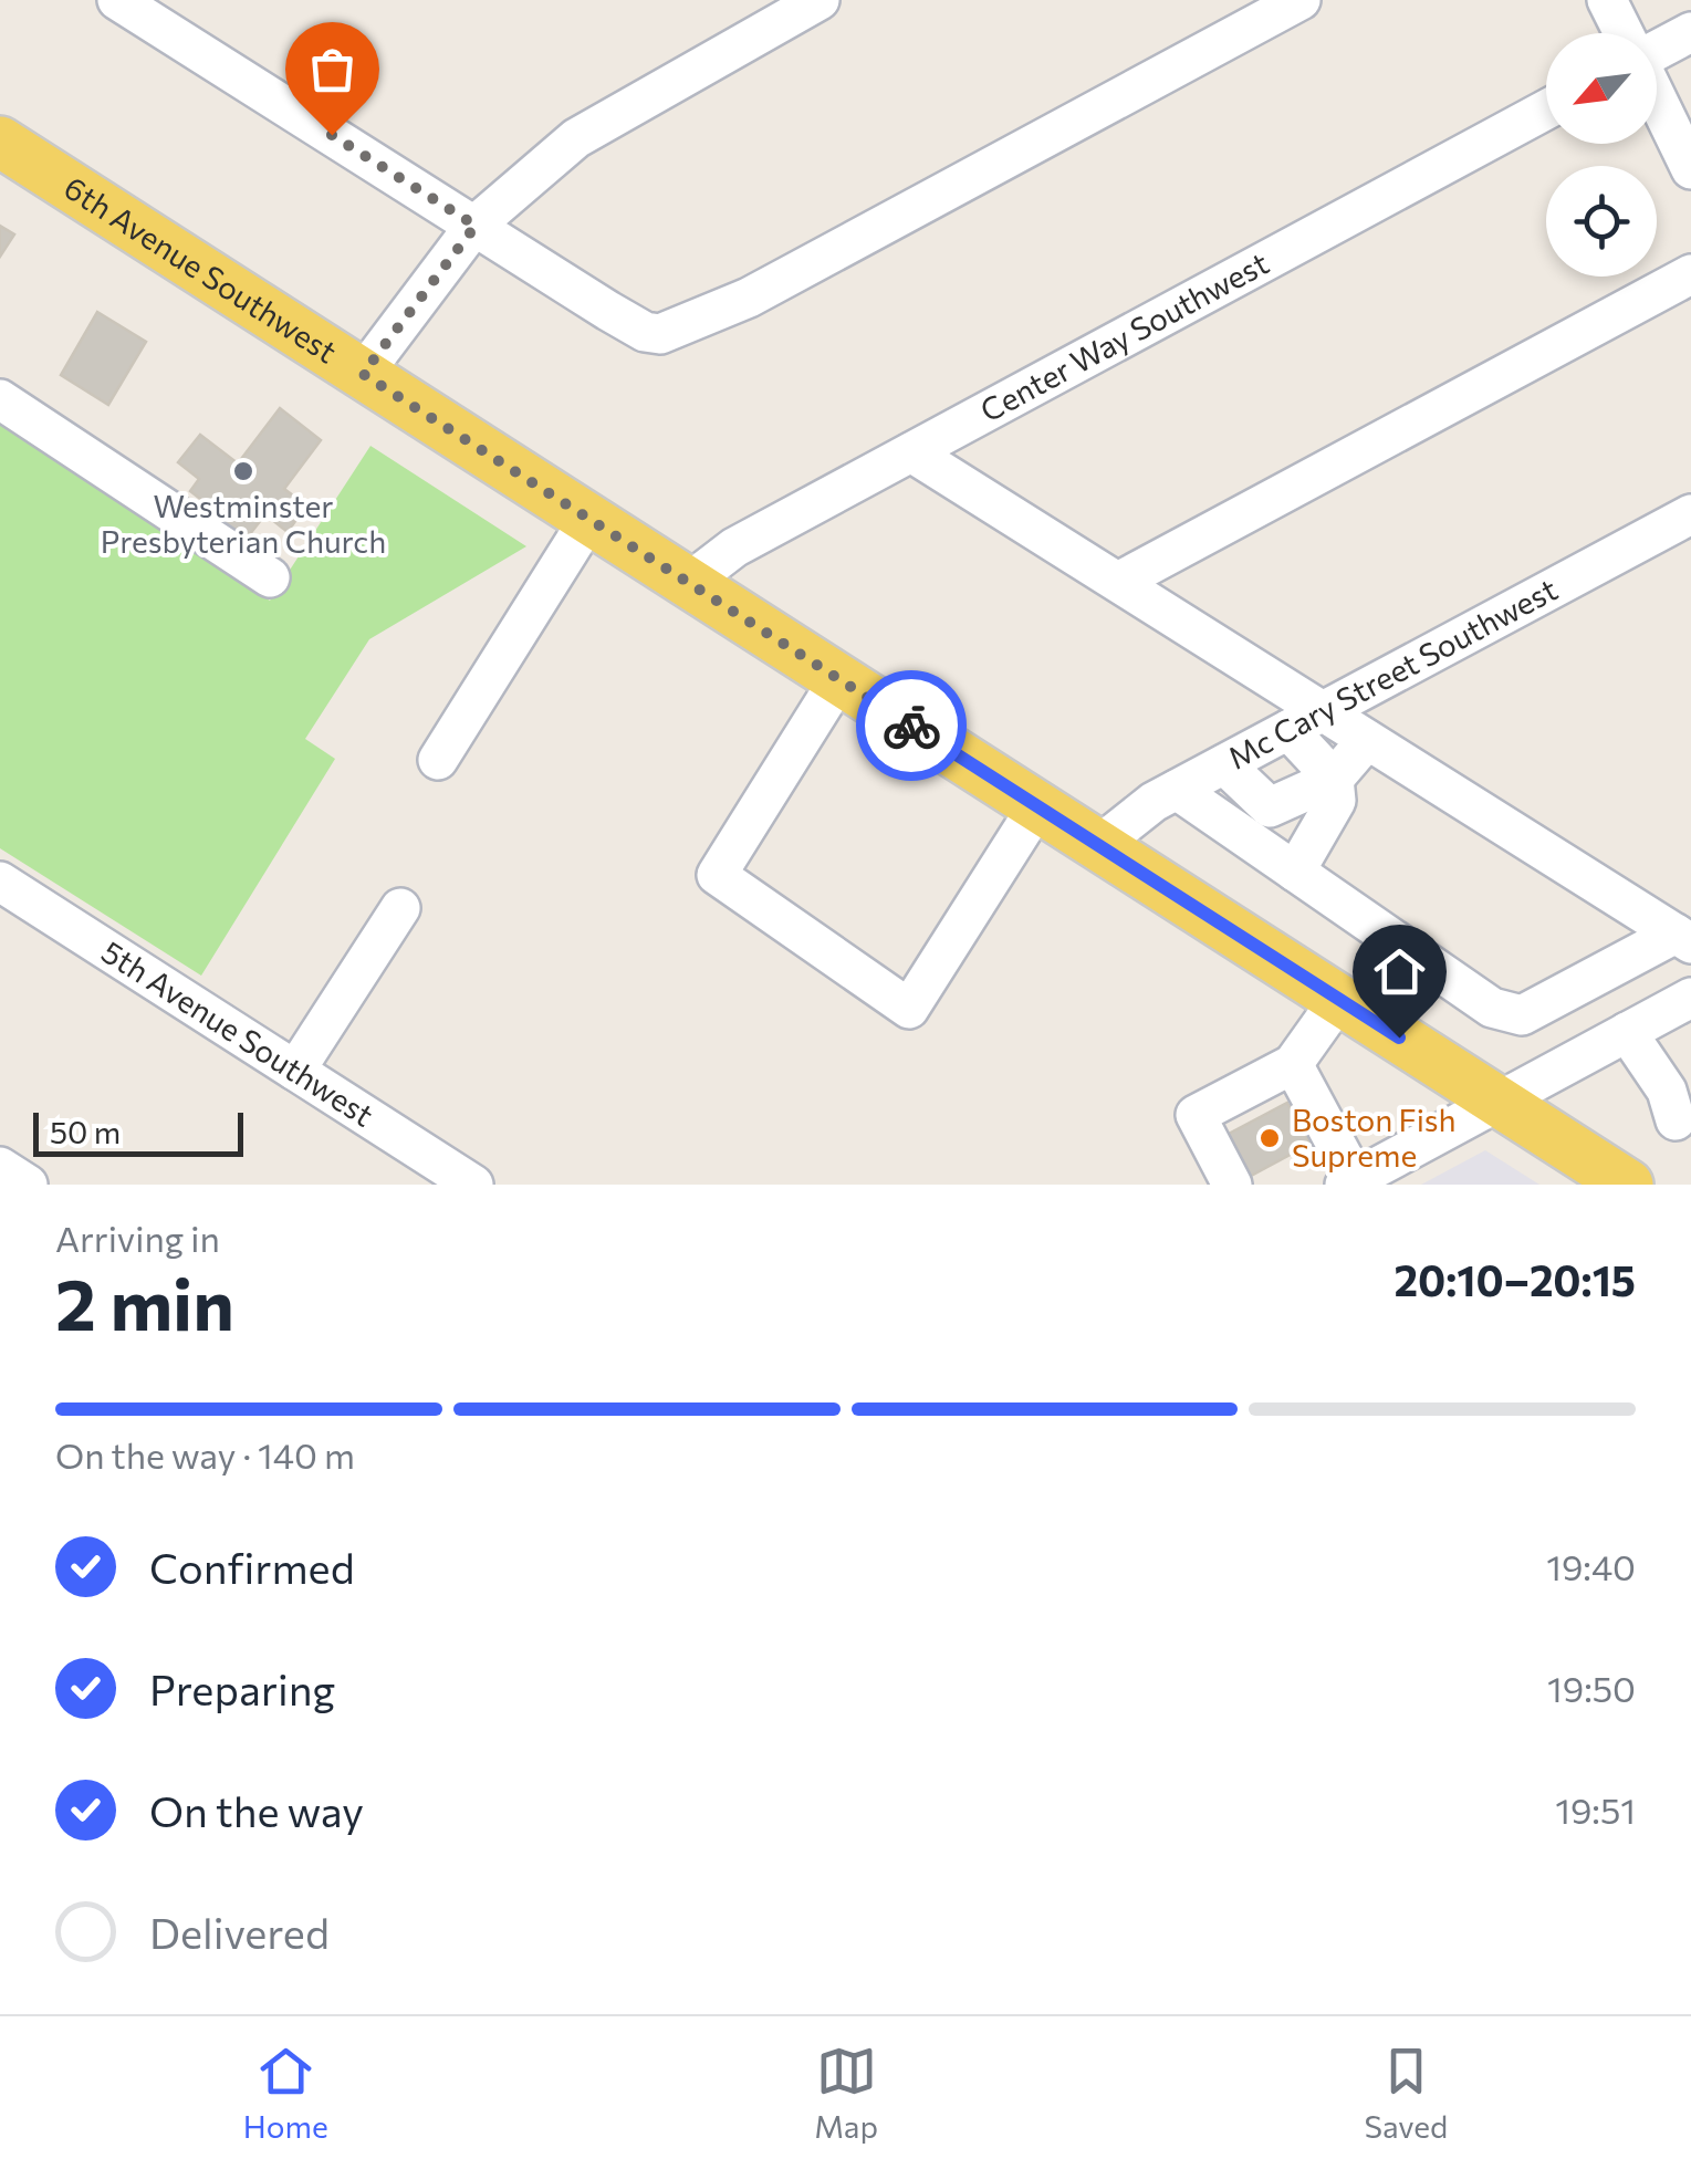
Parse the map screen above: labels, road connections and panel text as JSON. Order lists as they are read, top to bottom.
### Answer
{
  "streets": {
    "main road": ["6th Avenue Southwest"],
    "street": ["Center Way Southwest", "Mc Cary Street Southwest", "5th Avenue Southwest"]
  },
  "crossings": [
    ["6th Avenue Southwest", "Center Way Southwest"],
    ["6th Avenue Southwest", "Mc Cary Street Southwest"]
  ],
  "places": ["Westminster Presbyterian Church", "Boston Fish Supreme"],
  "scale_bar": "50 m",
  "north": "bottom left",
  "page": {
    "scale": "50 m",
    "heading": ["2 min", "Arriving in", "20:10–20:15"],
    "bar": "On the way · 140 m",
    "list": [
      ["Confirmed", "19:40"],
      ["Preparing", "19:50"],
      ["On the way", "19:51"],
      "Delivered"
    ],
    "tabs": ["Home", "Map", "Saved"]
  }
}
